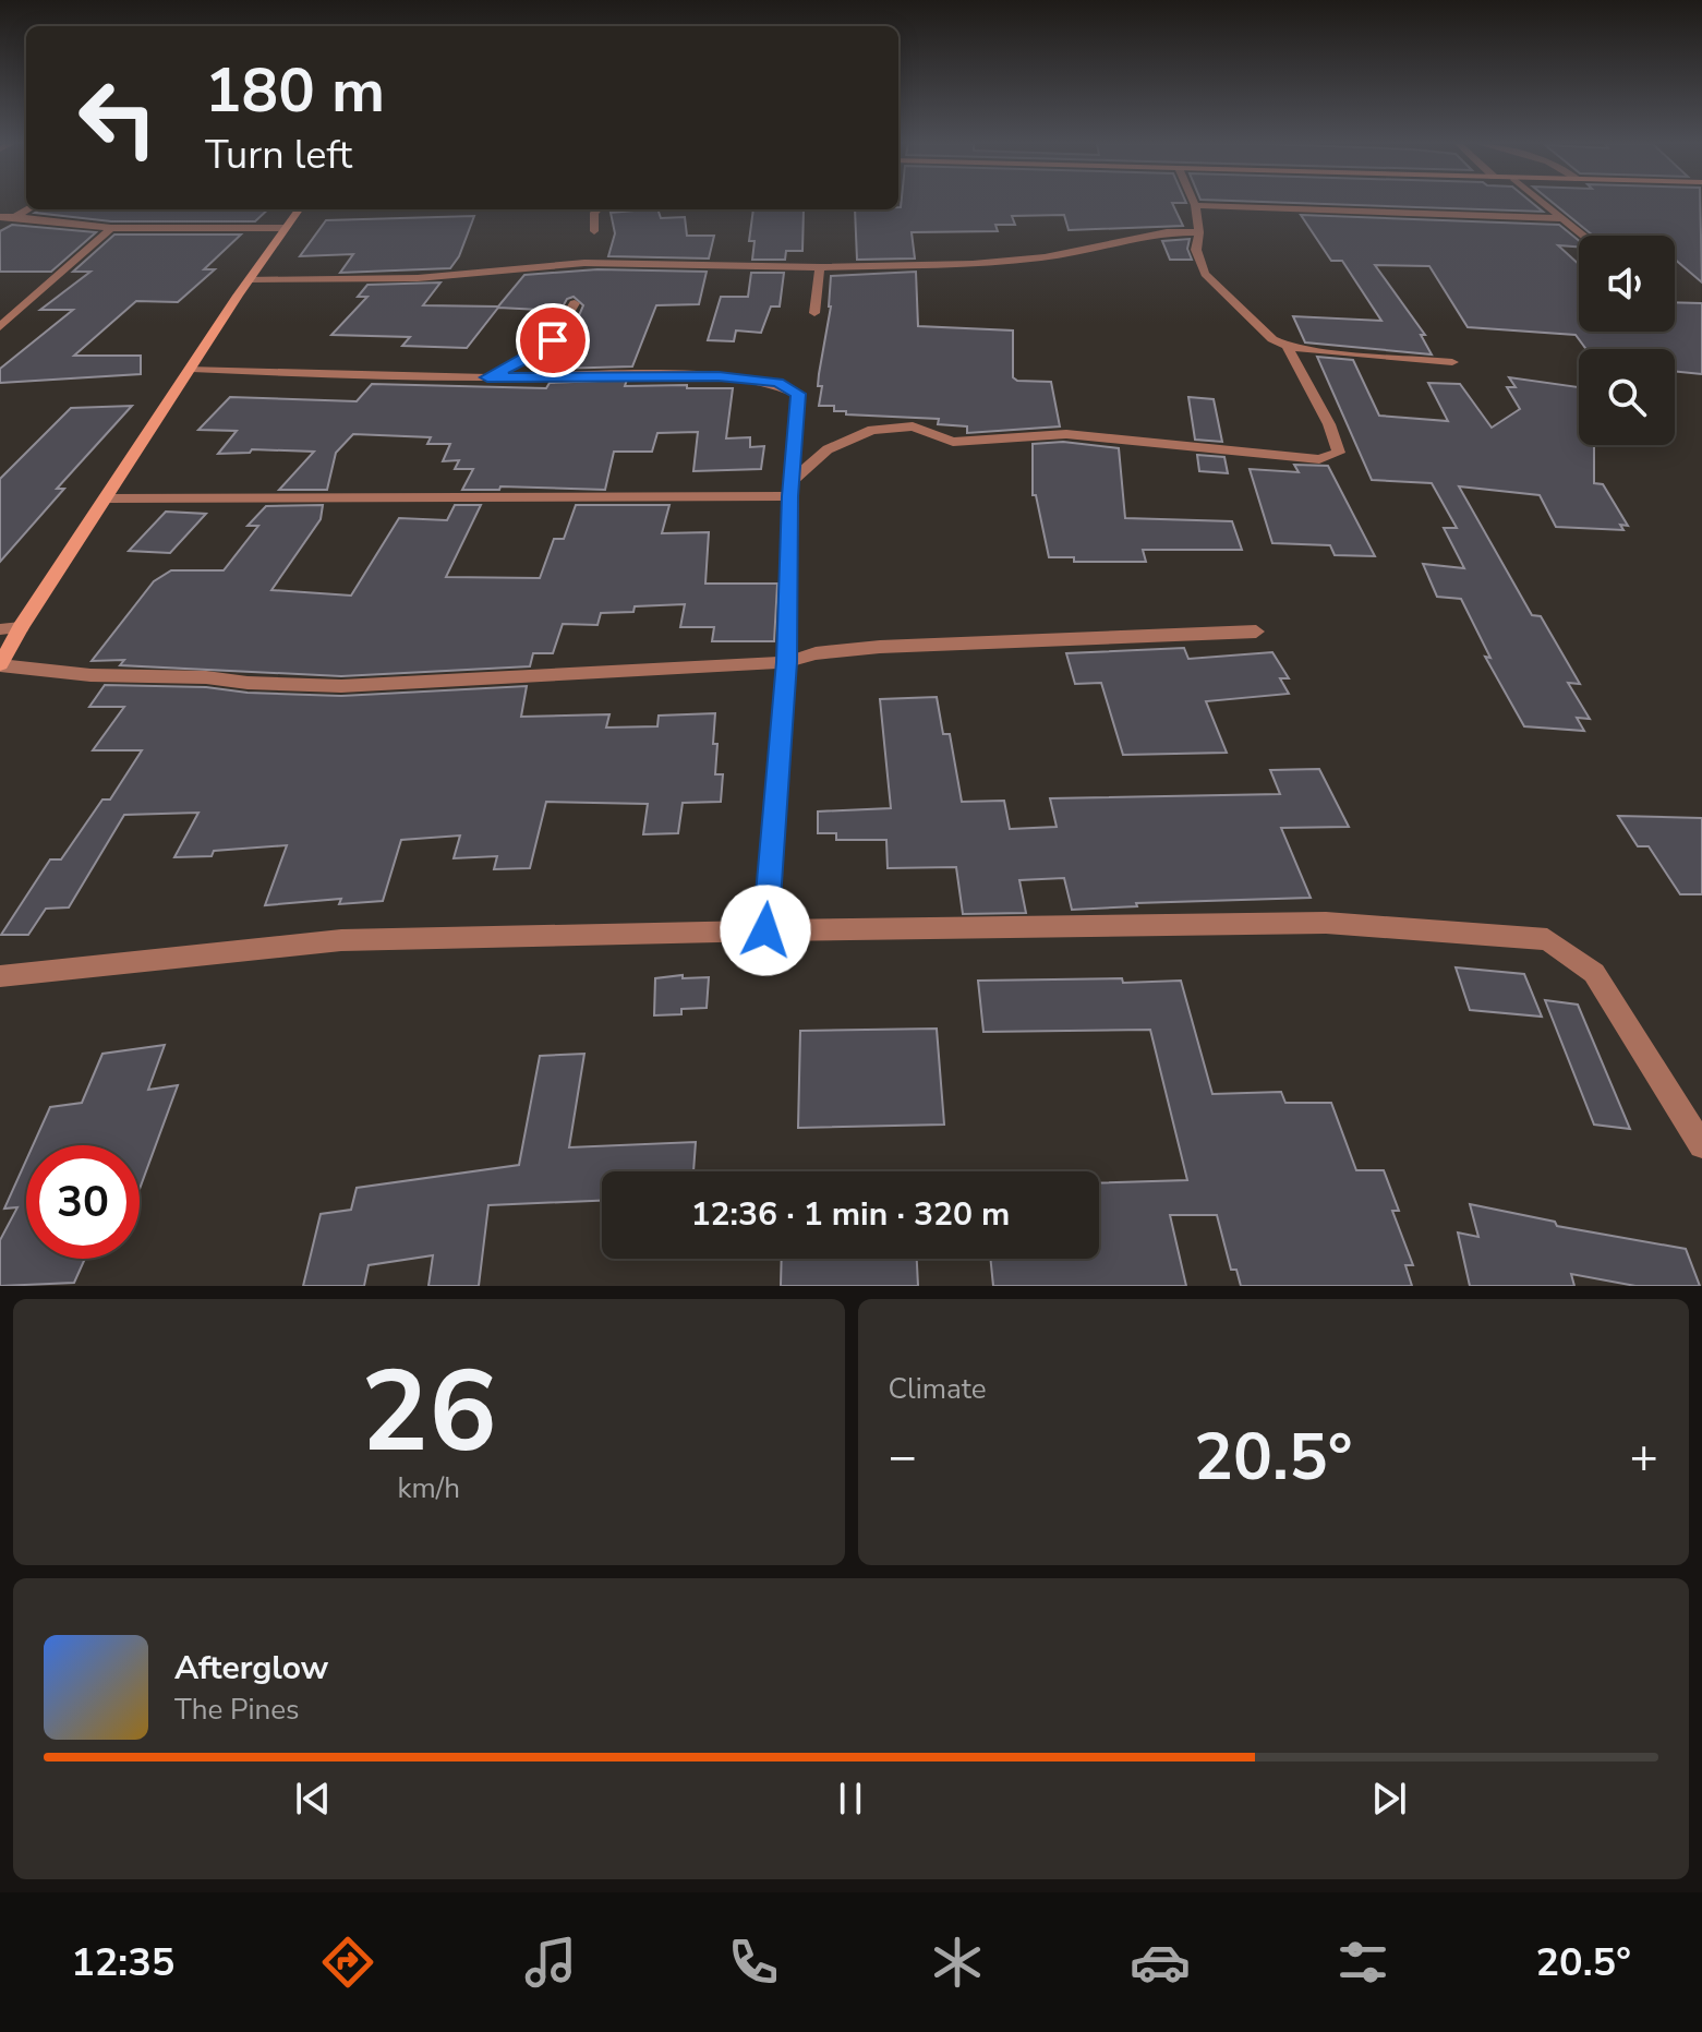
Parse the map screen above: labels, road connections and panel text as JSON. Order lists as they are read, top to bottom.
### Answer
{
  "page": {
    "turn": ["180 m", "Turn left"],
    "limit": "30",
    "trip": "12:36 · 1 min · 320 m",
    "tile": [
      ["26", "km/h"],
      "Climate"
    ],
    "heat": ["−", "20.5°", "+"],
    "song": ["Afterglow", "The Pines"],
    "tabs": ["12:35", "20.5°"]
  }
}
